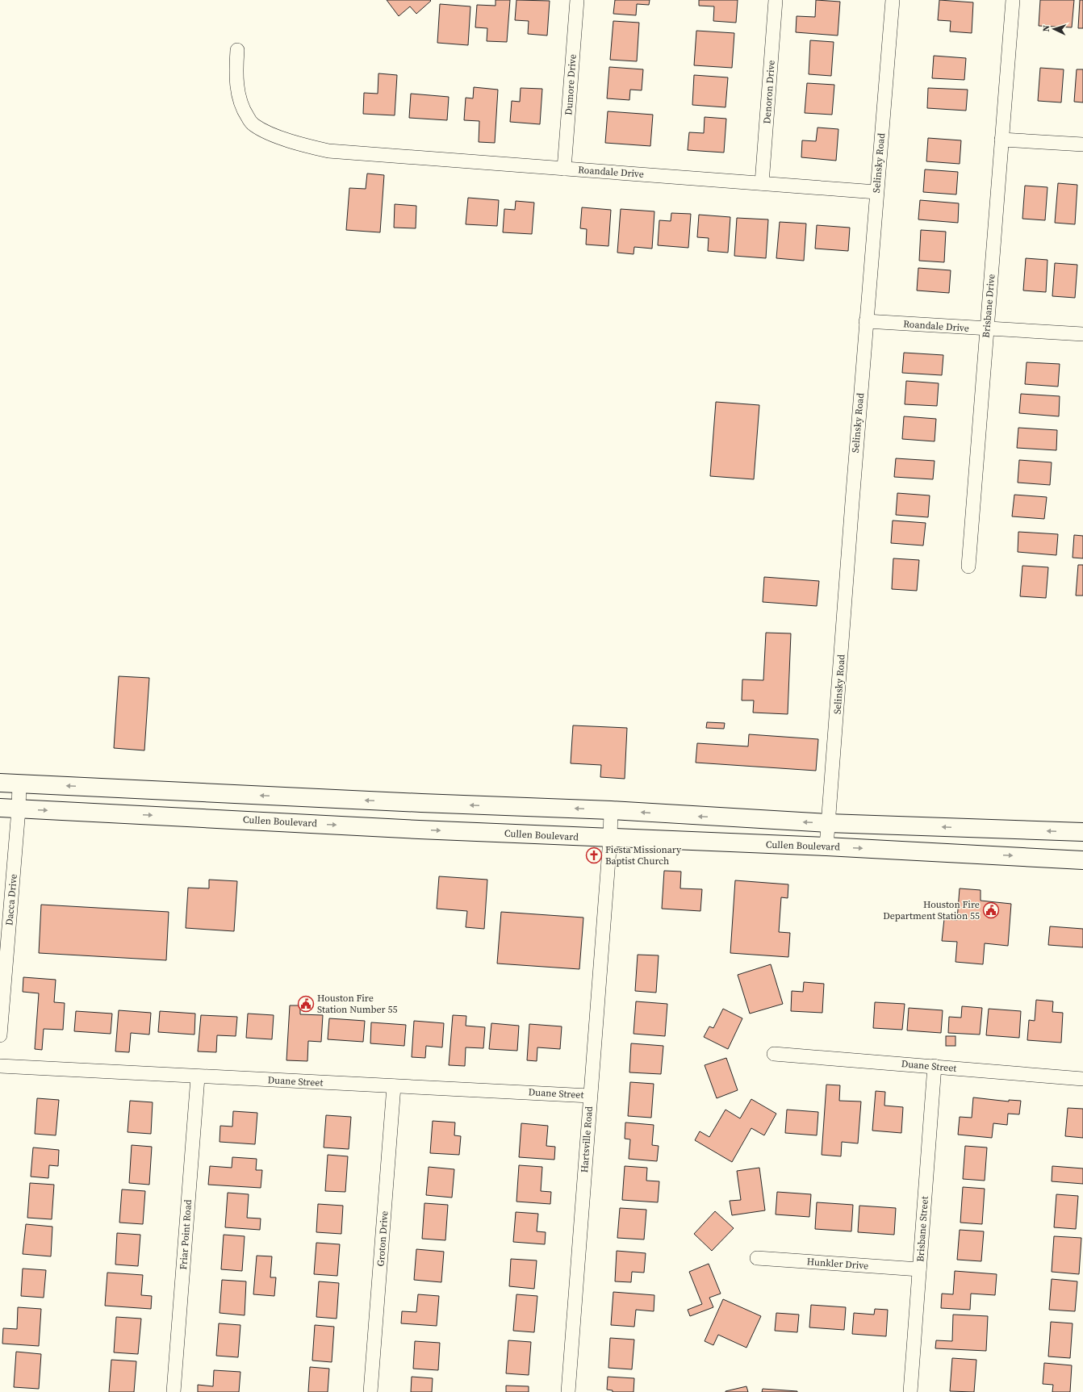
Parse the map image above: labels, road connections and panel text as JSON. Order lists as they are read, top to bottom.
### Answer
{
  "streets": {
    "main road": ["Cullen Boulevard"],
    "street": [
      "Dumore Drive",
      "Denoron Drive",
      "Selinsky Road",
      "Roandale Drive",
      "Brisbane Drive",
      "Dacca Drive",
      "Duane Street",
      "Hartsville Road",
      "Brisbane Street",
      "Friar Point Road",
      "Groton Drive",
      "Hunkler Drive"
    ]
  },
  "crossings": [
    ["Dumore Drive", "Roandale Drive"],
    ["Denoron Drive", "Roandale Drive"],
    ["Selinsky Road", "Roandale Drive"],
    ["Selinsky Road", "Cullen Boulevard"],
    ["Roandale Drive", "Brisbane Drive"],
    ["Cullen Boulevard", "Dacca Drive"],
    ["Cullen Boulevard", "Hartsville Road"],
    ["Duane Street", "Hartsville Road"],
    ["Duane Street", "Brisbane Street"],
    ["Duane Street", "Friar Point Road"],
    ["Duane Street", "Groton Drive"],
    ["Brisbane Street", "Hunkler Drive"]
  ],
  "places": {
    "church": ["Fiesta Missionary Baptist Church"],
    "public building": ["Houston Fire Department Station 55", "Houston Fire Station Number 55"]
  },
  "north": "left"
}
